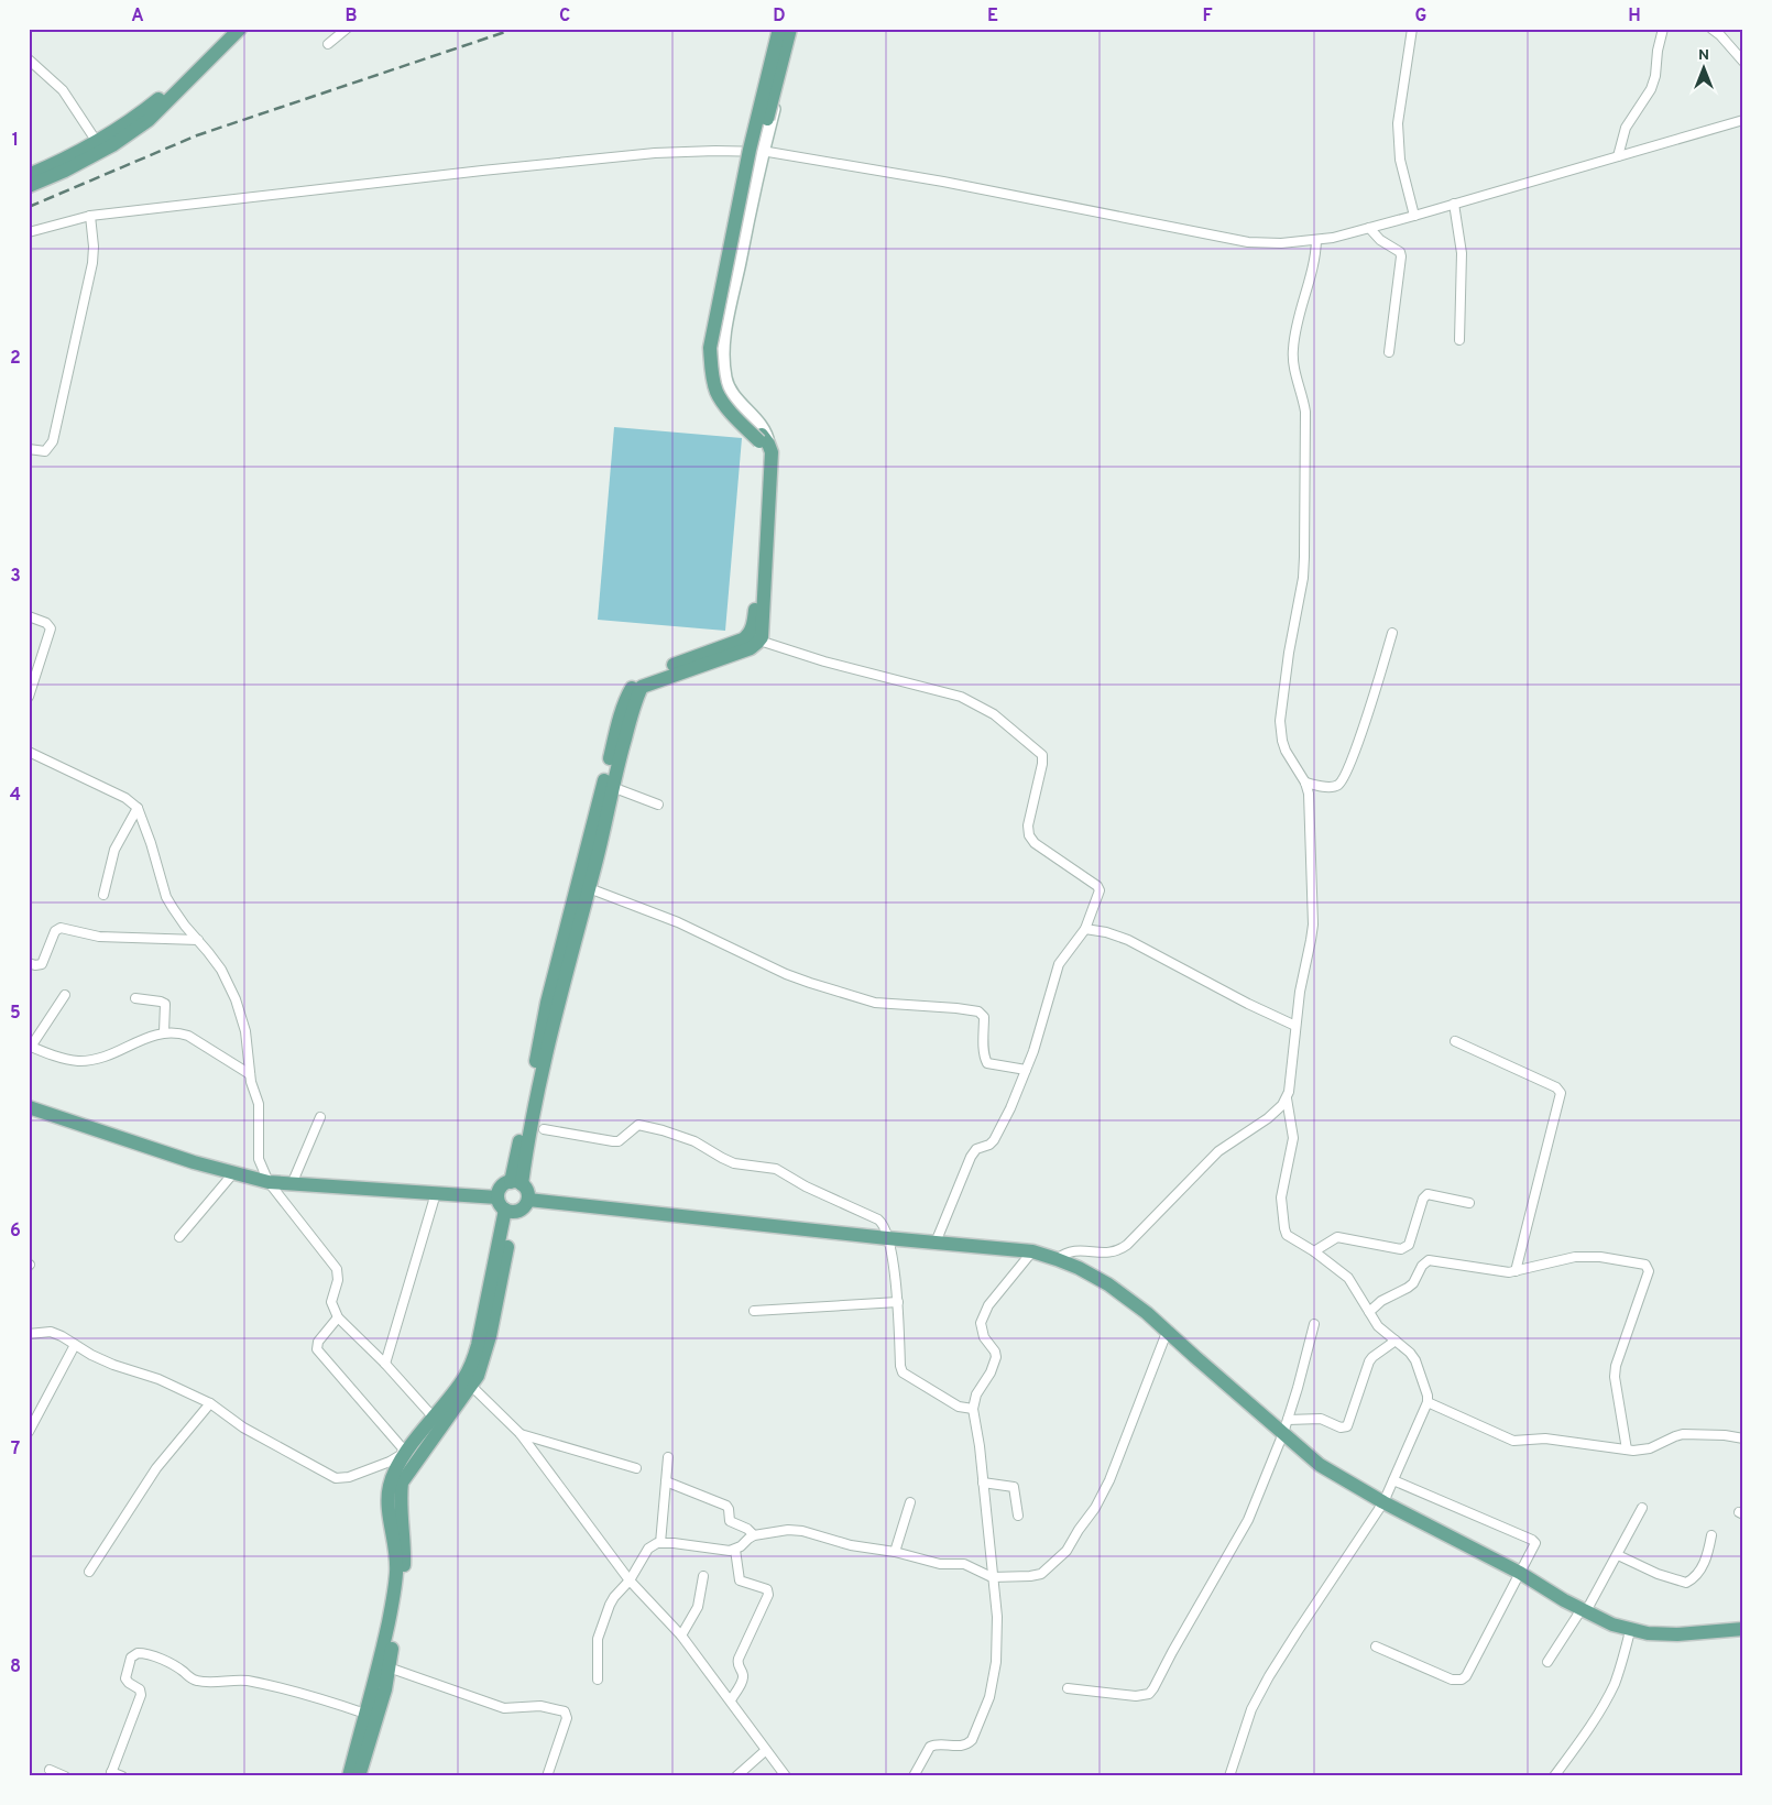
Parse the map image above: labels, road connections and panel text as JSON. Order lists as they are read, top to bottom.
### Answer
{
  "north": "top",
  "grid": {
    "columns": [
      "A",
      "B",
      "C",
      "D",
      "E",
      "F",
      "G",
      "H"
    ],
    "rows": [
      "1",
      "2",
      "3",
      "4",
      "5",
      "6",
      "7",
      "8"
    ]
  }
}
